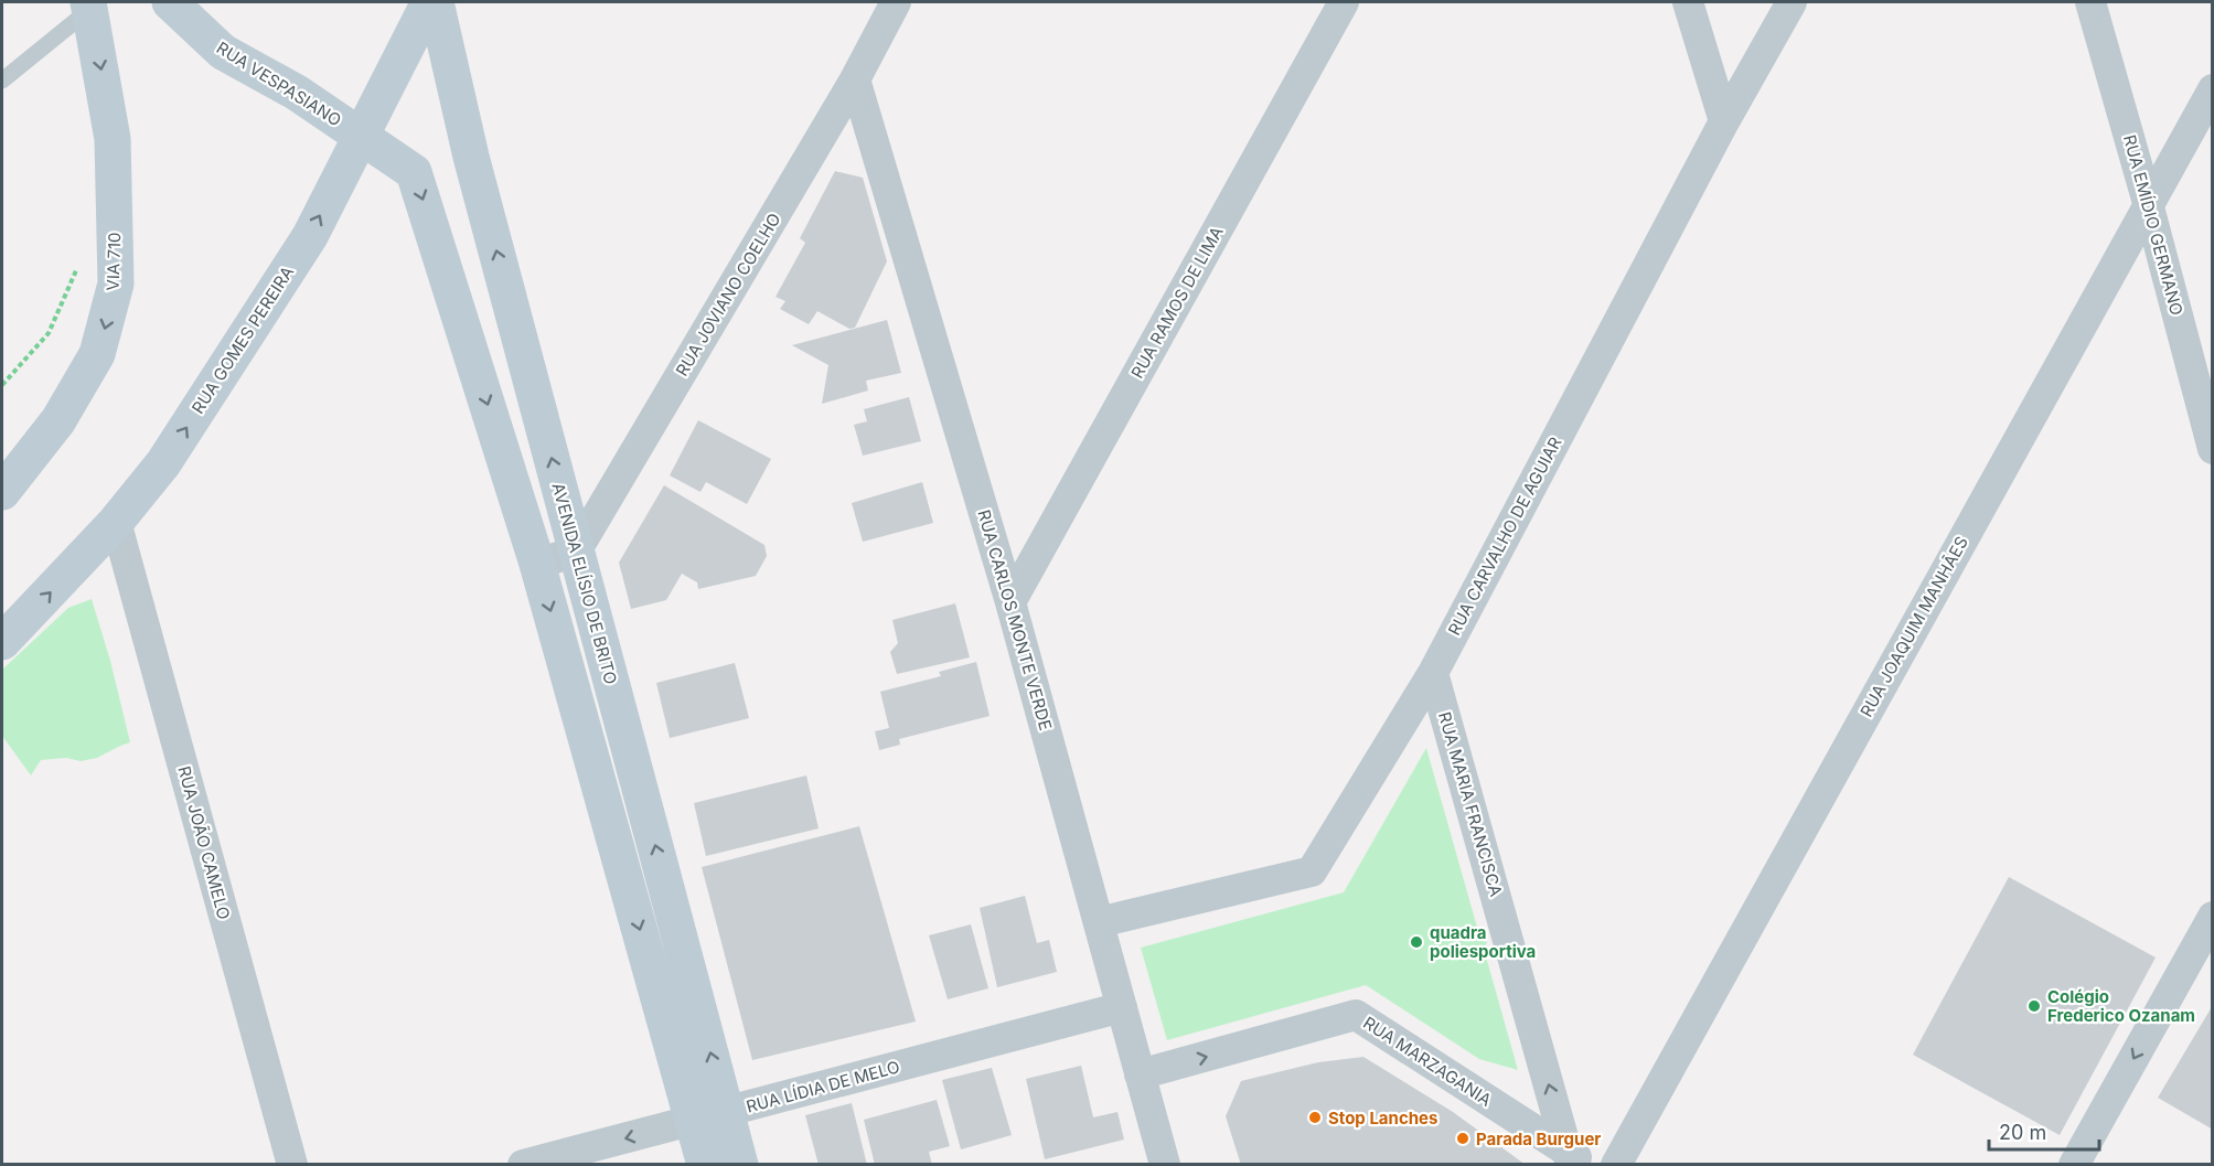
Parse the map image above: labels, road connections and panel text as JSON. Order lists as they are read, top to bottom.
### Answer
{
  "streets": {
    "street": [
      "RUA VESPASIANO",
      "RUA EMÍDIO GERMANO",
      "VIA 710",
      "RUA JOVIANO COELHO",
      "RUA RAMOS DE LIMA",
      "RUA GOMES PEREIRA",
      "RUA CARVALHO DE AGUIAR",
      "AVENIDA ELÍSIO DE BRITO",
      "RUA CARLOS MONTE VERDE",
      "RUA JOAQUIM MANHÃES",
      "RUA MARIA FRANCISCA",
      "RUA JOÃO CAMELO",
      "RUA MARZAGANIA",
      "RUA LÍDIA DE MELO"
    ]
  },
  "crossings": [
    ["RUA VESPASIANO", "RUA GOMES PEREIRA"],
    ["RUA VESPASIANO", "AVENIDA ELÍSIO DE BRITO"],
    ["RUA EMÍDIO GERMANO", "RUA JOAQUIM MANHÃES"],
    ["RUA JOVIANO COELHO", "AVENIDA ELÍSIO DE BRITO"],
    ["RUA JOVIANO COELHO", "RUA CARLOS MONTE VERDE"],
    ["RUA RAMOS DE LIMA", "RUA CARLOS MONTE VERDE"],
    ["RUA GOMES PEREIRA", "AVENIDA ELÍSIO DE BRITO"],
    ["RUA GOMES PEREIRA", "RUA JOÃO CAMELO"],
    ["RUA CARVALHO DE AGUIAR", "RUA CARLOS MONTE VERDE"],
    ["RUA CARVALHO DE AGUIAR", "RUA MARIA FRANCISCA"],
    ["AVENIDA ELÍSIO DE BRITO", "RUA LÍDIA DE MELO"],
    ["RUA CARLOS MONTE VERDE", "RUA MARZAGANIA"],
    ["RUA CARLOS MONTE VERDE", "RUA LÍDIA DE MELO"],
    ["RUA MARIA FRANCISCA", "RUA MARZAGANIA"]
  ],
  "one_way": [
    "VIA 710",
    "RUA GOMES PEREIRA",
    "RUA MARIA FRANCISCA",
    "RUA MARZAGANIA"
  ],
  "places": [
    "quadra poliesportiva",
    "Colégio Frederico Ozanam",
    "Stop Lanches",
    "Parada Burguer"
  ],
  "scale_bar": "20 m"
}
